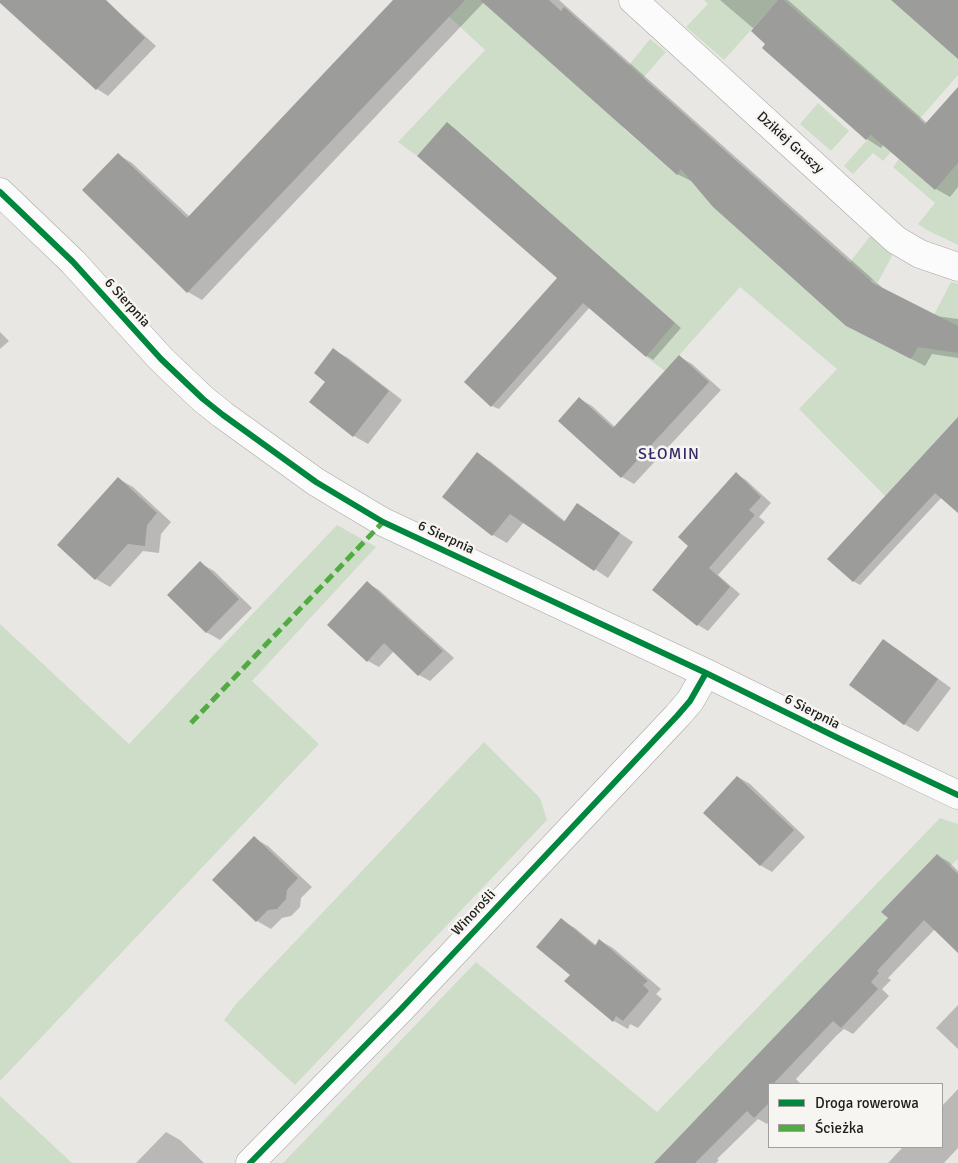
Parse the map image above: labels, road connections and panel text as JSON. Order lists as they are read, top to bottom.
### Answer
{
  "streets": {
    "street": ["Dzikiej Gruszy", "6 Sierpnia", "Winorośli"]
  },
  "crossings": [
    ["6 Sierpnia", "Winorośli"]
  ],
  "districts": ["SŁOMIN"],
  "legend": ["Droga rowerowa", "Ścieżka"]
}
